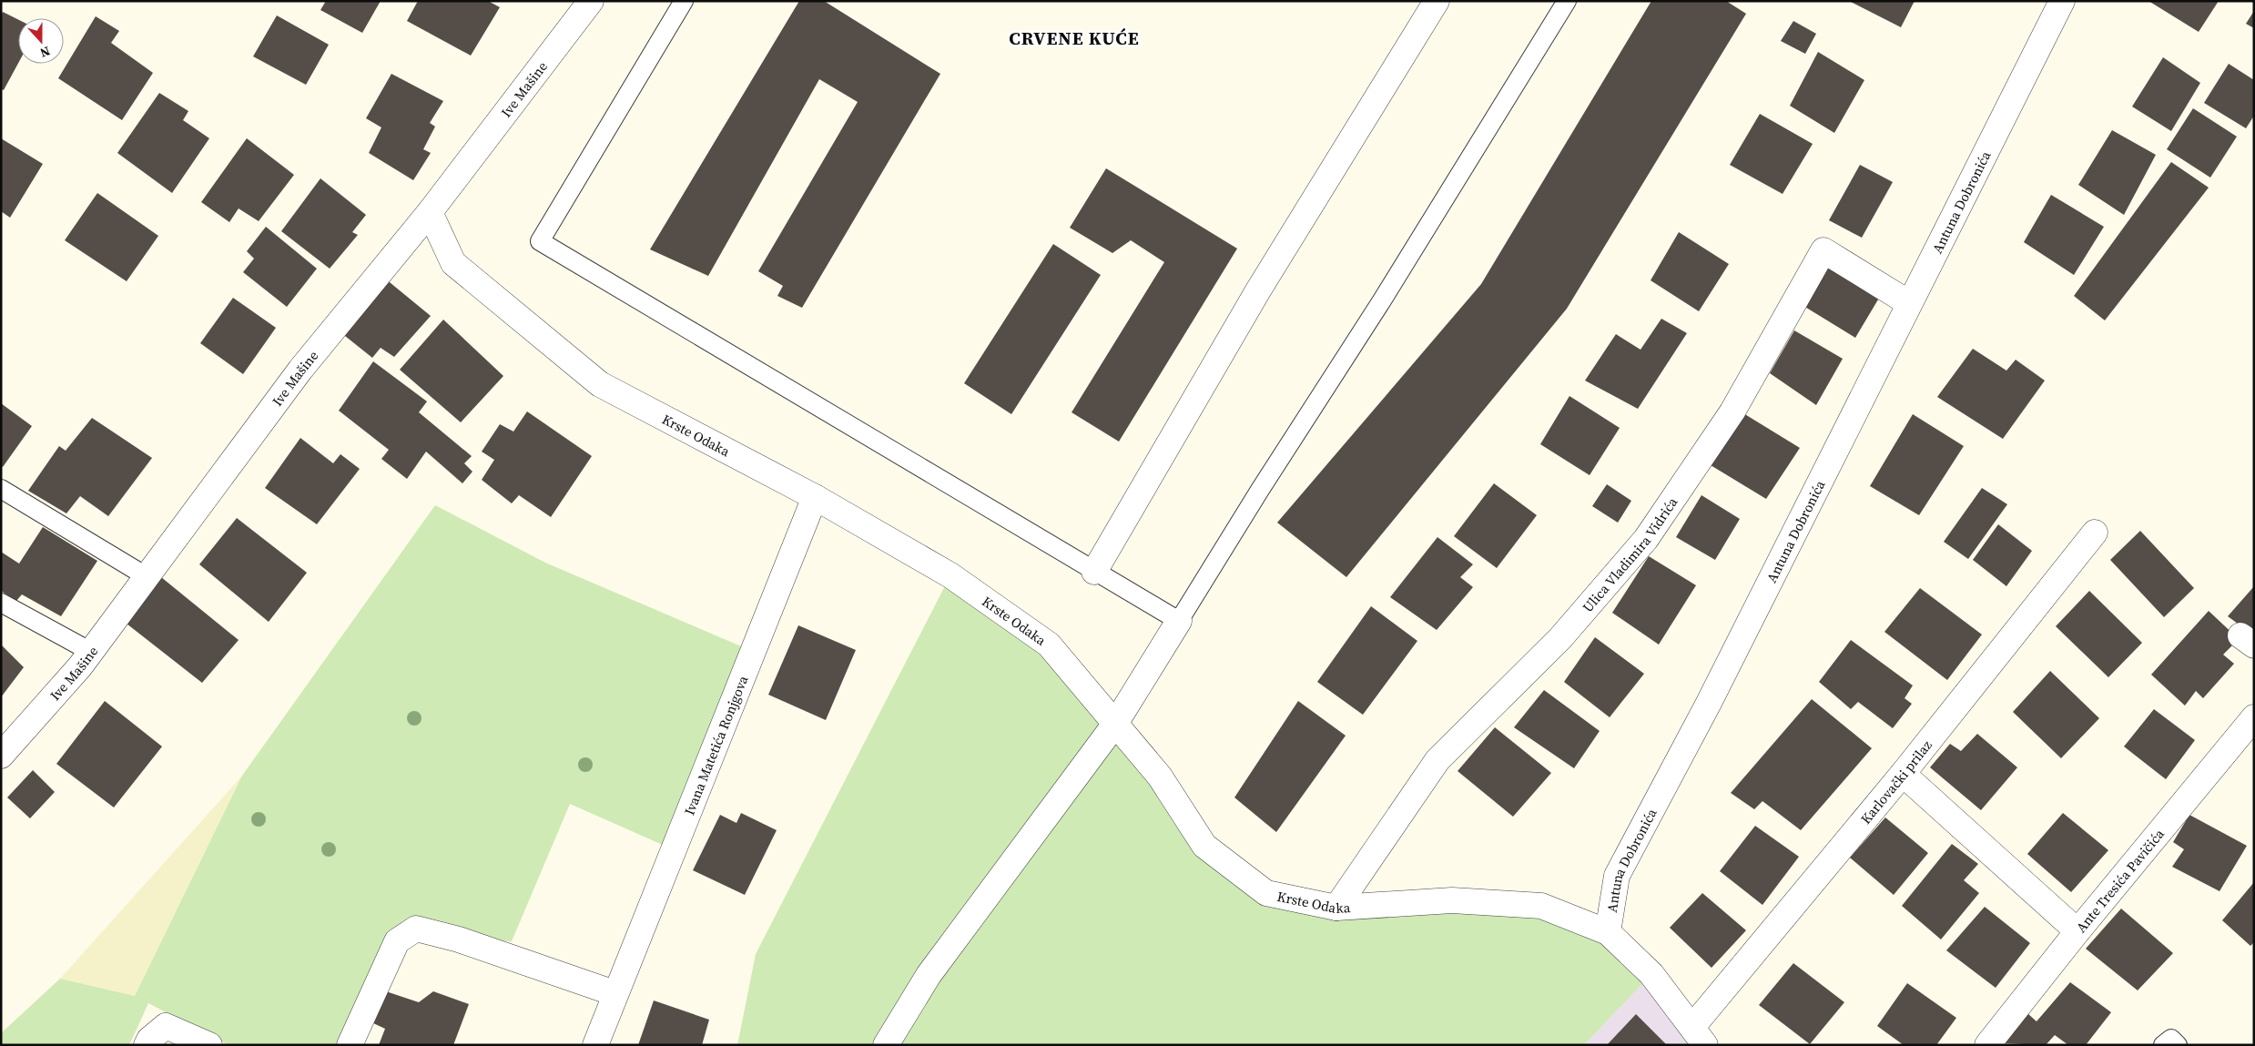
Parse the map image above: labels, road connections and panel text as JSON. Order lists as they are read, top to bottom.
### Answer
{
  "streets": {
    "street": [
      "Ive Mašine",
      "Antuna Dobronića",
      "Krste Odaka",
      "Ulica Vladimira Vidrića",
      "Ivana Matetića Ronjgova",
      "Karlovački prilaz",
      "Ante Tresića Pavičića"
    ]
  },
  "crossings": [
    ["Ive Mašine", "Krste Odaka"],
    ["Antuna Dobronića", "Krste Odaka"],
    ["Antuna Dobronića", "Ulica Vladimira Vidrića"],
    ["Antuna Dobronića", "Karlovački prilaz"],
    ["Krste Odaka", "Ulica Vladimira Vidrića"],
    ["Krste Odaka", "Ivana Matetića Ronjgova"]
  ],
  "districts": ["CRVENE KUĆE"],
  "north": "bottom"
}
